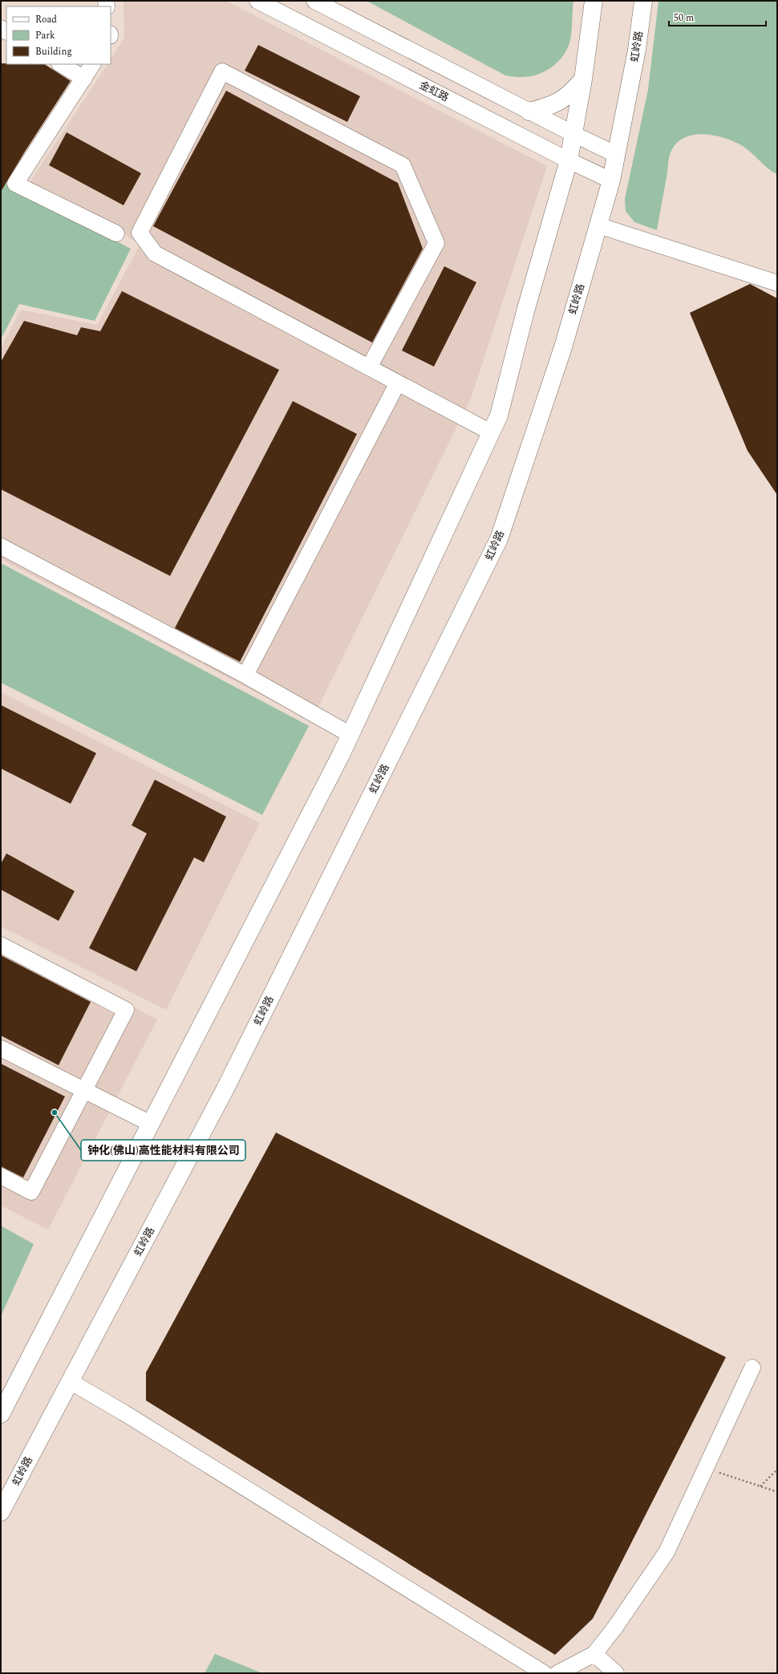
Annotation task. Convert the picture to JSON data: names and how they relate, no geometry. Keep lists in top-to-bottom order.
{
  "streets": {
    "main road": ["虹岭路"],
    "street": ["金虹路"]
  },
  "crossings": [
    ["虹岭路", "金虹路"]
  ],
  "places": ["钟化(佛山)高性能材料有限公司"],
  "legend": ["Road", "Park", "Building"],
  "scale_bar": "50 m"
}
